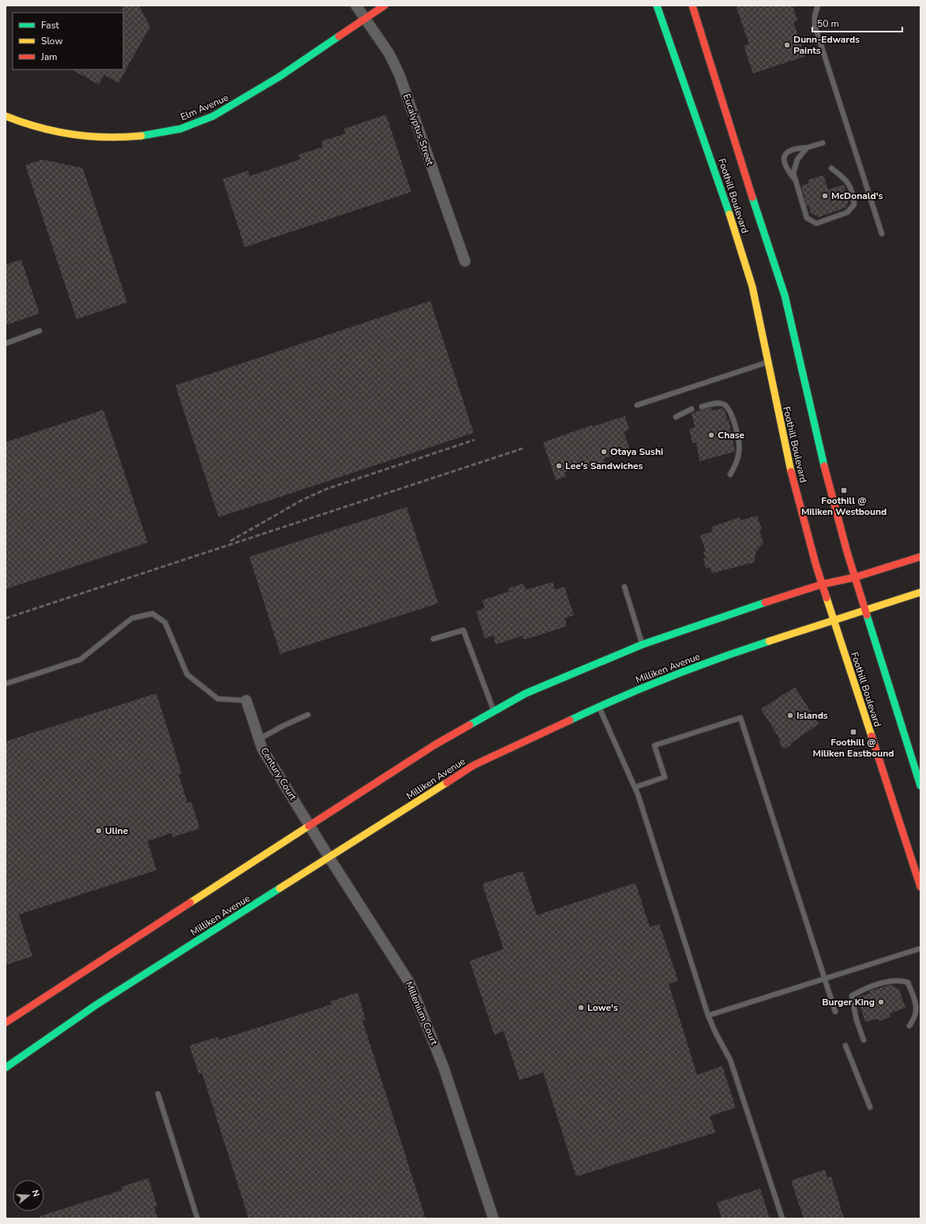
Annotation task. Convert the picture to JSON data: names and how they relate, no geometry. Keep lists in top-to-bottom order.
{
  "streets": {
    "main road": ["Elm Avenue", "Foothill Boulevard", "Milliken Avenue"],
    "street": ["Eucalyptus Street", "Century Court", "Millenium Court"]
  },
  "crossings": [
    ["Elm Avenue", "Eucalyptus Street"],
    ["Foothill Boulevard", "Milliken Avenue"],
    ["Milliken Avenue", "Millenium Court"],
    ["Century Court", "Millenium Court"]
  ],
  "places": {
    "other": [
      "Dunn-Edwards Paints",
      "McDonald's",
      "Chase",
      "Otaya Sushi",
      "Lee's Sandwiches",
      "Islands",
      "Uline",
      "Burger King",
      "Lowe's"
    ],
    "transit": ["Foothill @ Miliken Westbound", "Foothill @ Miliken Eastbound"]
  },
  "legend": ["Fast", "Slow", "Jam"],
  "scale_bar": "50 m",
  "north": "right"
}
